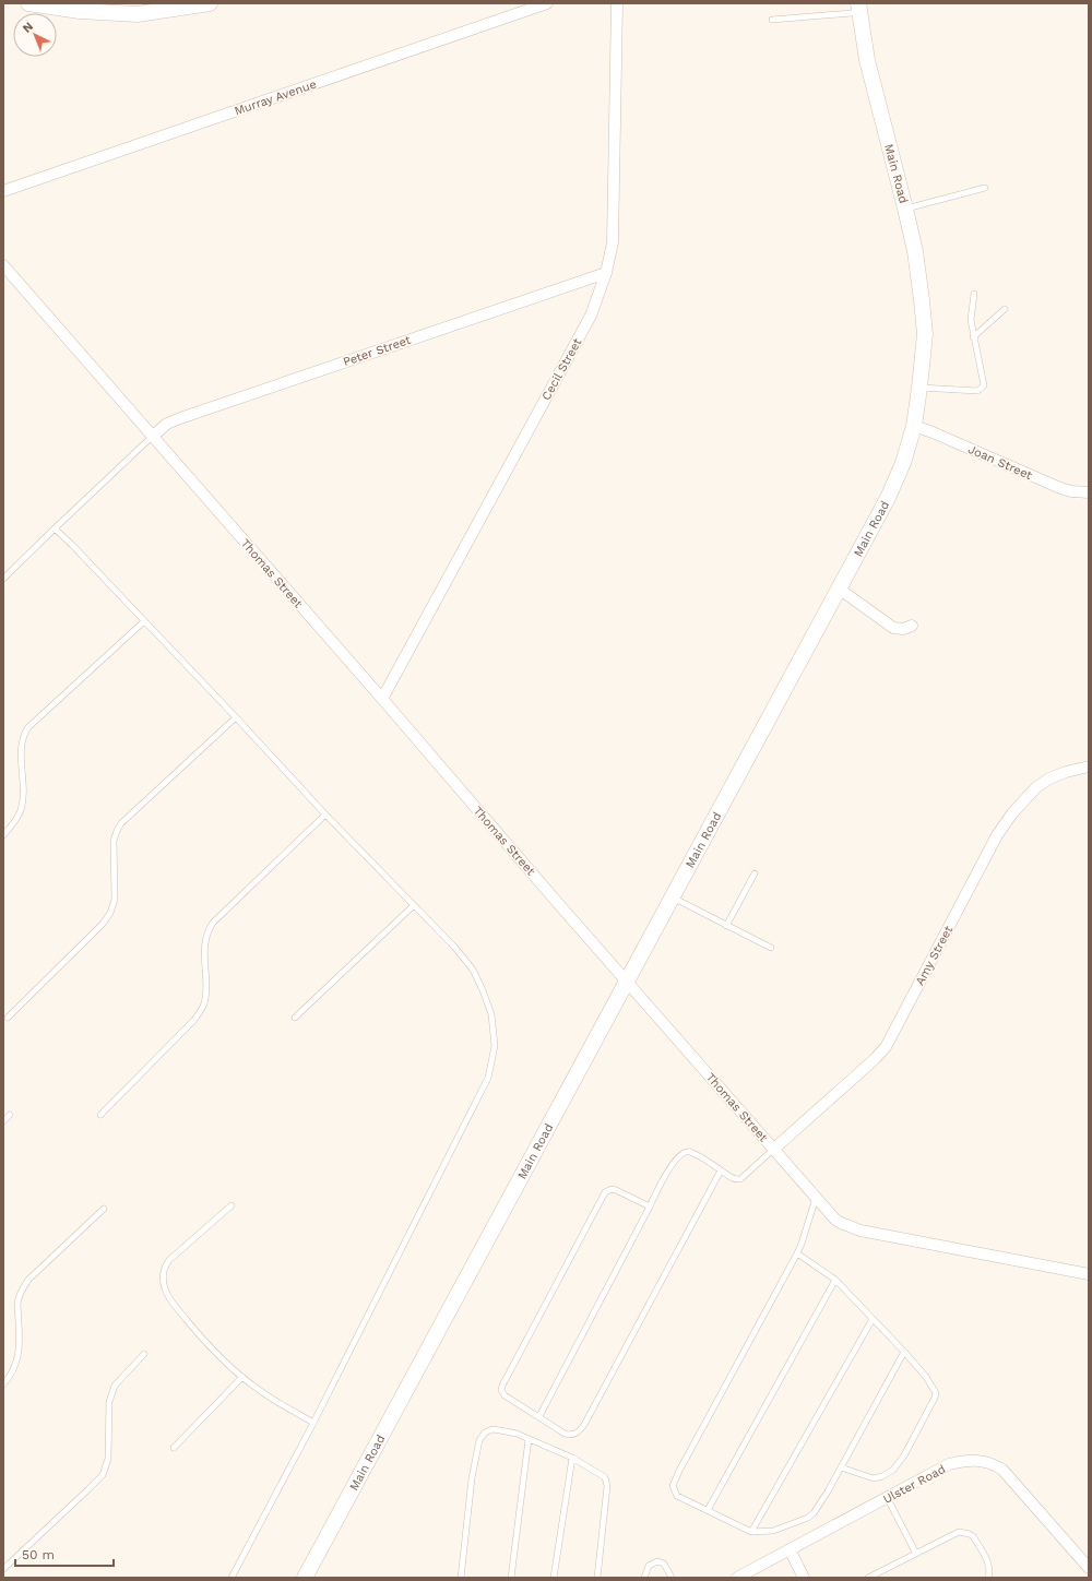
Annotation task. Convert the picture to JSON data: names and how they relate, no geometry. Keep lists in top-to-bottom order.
{
  "streets": {
    "main road": ["Main Road"],
    "street": [
      "Murray Avenue",
      "Peter Street",
      "Cecil Street",
      "Joan Street",
      "Thomas Street",
      "Amy Street",
      "Ulster Road"
    ]
  },
  "crossings": [
    ["Main Road", "Joan Street"],
    ["Main Road", "Thomas Street"],
    ["Peter Street", "Cecil Street"],
    ["Peter Street", "Thomas Street"],
    ["Cecil Street", "Thomas Street"],
    ["Thomas Street", "Amy Street"]
  ],
  "scale_bar": "50 m",
  "north": "top left"
}
